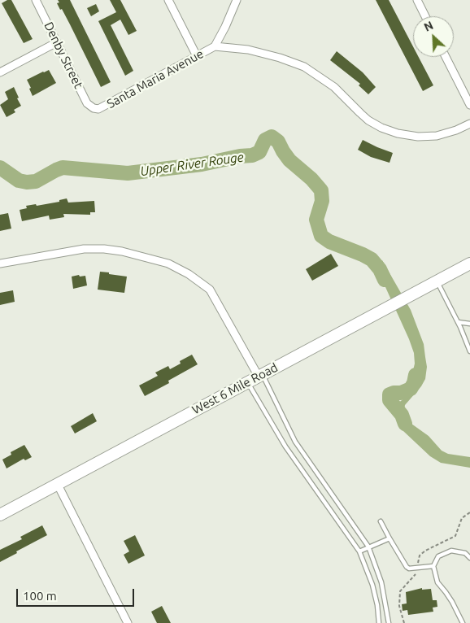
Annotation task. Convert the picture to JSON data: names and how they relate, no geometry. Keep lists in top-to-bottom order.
{
  "streets": {
    "main road": ["West 6 Mile Road"],
    "street": ["Denby Street", "Santa Maria Avenue"]
  },
  "crossings": [
    ["Denby Street", "Santa Maria Avenue"]
  ],
  "water": ["Upper River Rouge"],
  "scale_bar": "100 m",
  "north": "top left"
}
